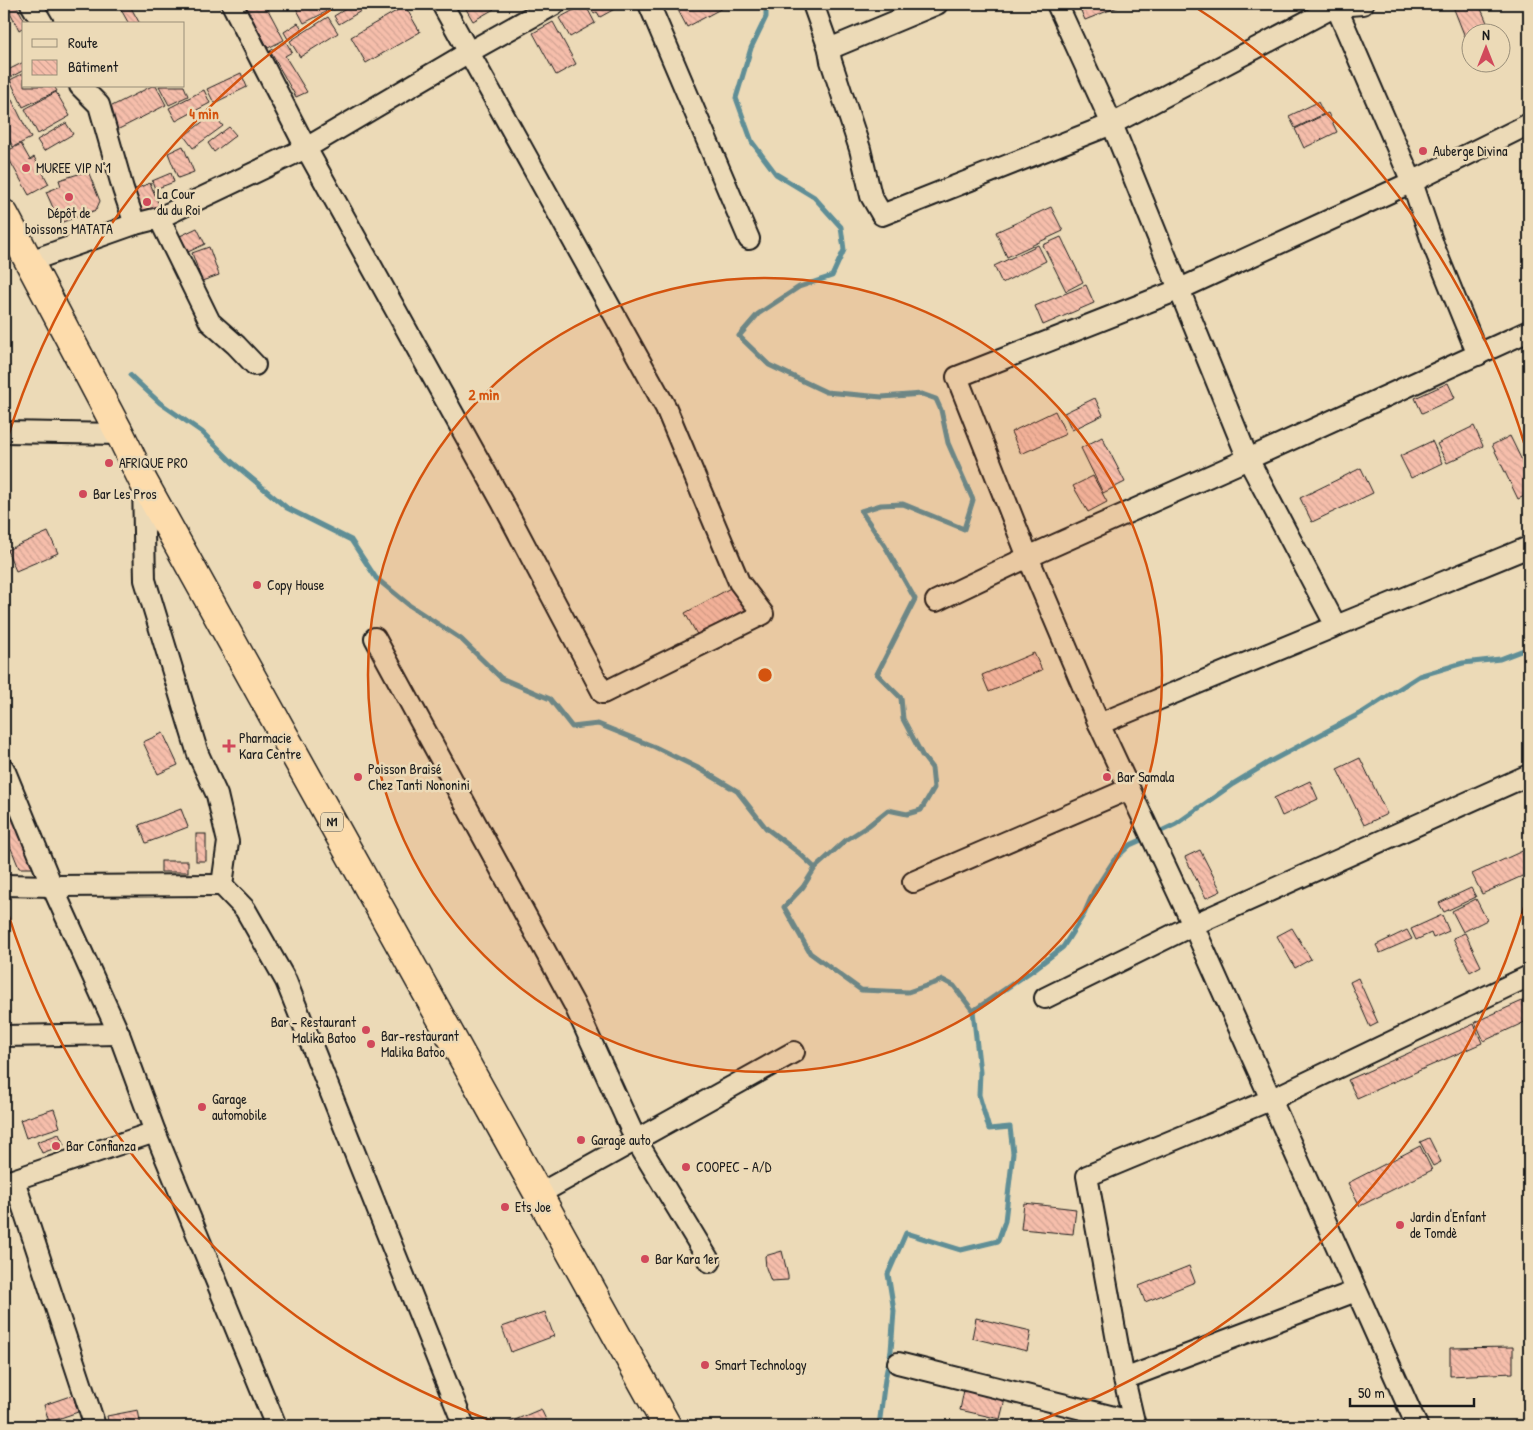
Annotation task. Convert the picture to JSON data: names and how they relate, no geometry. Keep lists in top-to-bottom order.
{
  "streets": {
    "highway": ["N1"]
  },
  "places": {
    "other": [
      "Auberge Divina",
      "MUREE VIP N°1",
      "Dépôt de boissons MATATA",
      "La Cour du du Roi",
      "AFRIQUE PRO",
      "Bar Les Pros",
      "Copy House",
      "Poisson Braisé Chez Tanti Nononini",
      "Bar Samala",
      "Bar - Restaurant Malika Batoo",
      "Bar-restaurant Malika Batoo",
      "Garage automobile",
      "Garage auto",
      "Bar Confianza",
      "COOPEC - A/D",
      "Ets Joe",
      "Jardin d'Enfant de Tomdè",
      "Bar Kara 1er",
      "Smart Technology"
    ],
    "health": ["Pharmacie Kara Centre"]
  },
  "legend": ["Route", "Bâtiment"],
  "scale_bar": "50 m",
  "north": "top",
  "rings": ["4 min", "2 min"]
}
